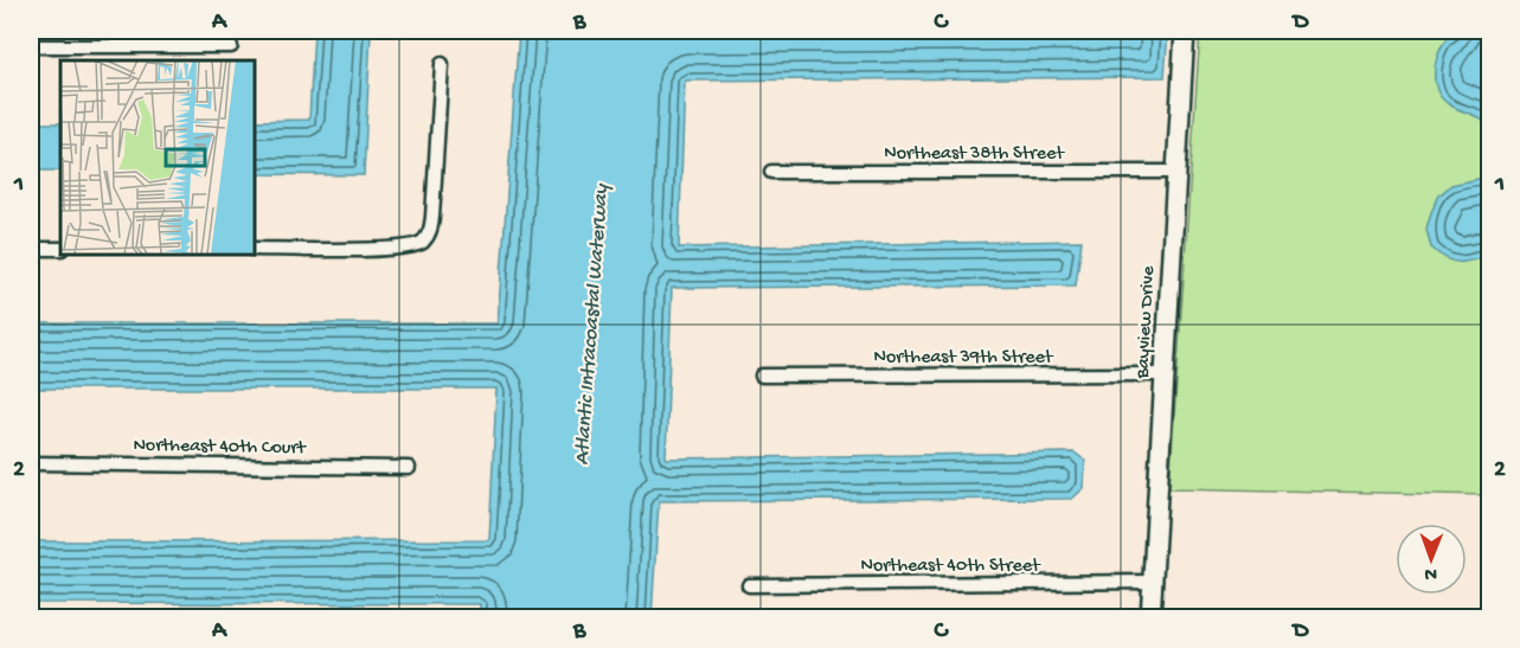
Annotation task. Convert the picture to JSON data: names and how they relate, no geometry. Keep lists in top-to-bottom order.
{
  "streets": {
    "street": [
      "Northeast 38th Street",
      "Bayview Drive",
      "Northeast 39th Street",
      "Northeast 40th Court",
      "Northeast 40th Street"
    ]
  },
  "crossings": [
    ["Northeast 38th Street", "Bayview Drive"],
    ["Bayview Drive", "Northeast 39th Street"],
    ["Bayview Drive", "Northeast 40th Street"]
  ],
  "water": ["Atlantic Intracoastal Waterway"],
  "north": "bottom",
  "grid": {
    "columns": [
      "A",
      "B",
      "C",
      "D"
    ],
    "rows": ["1", "2"]
  }
}
